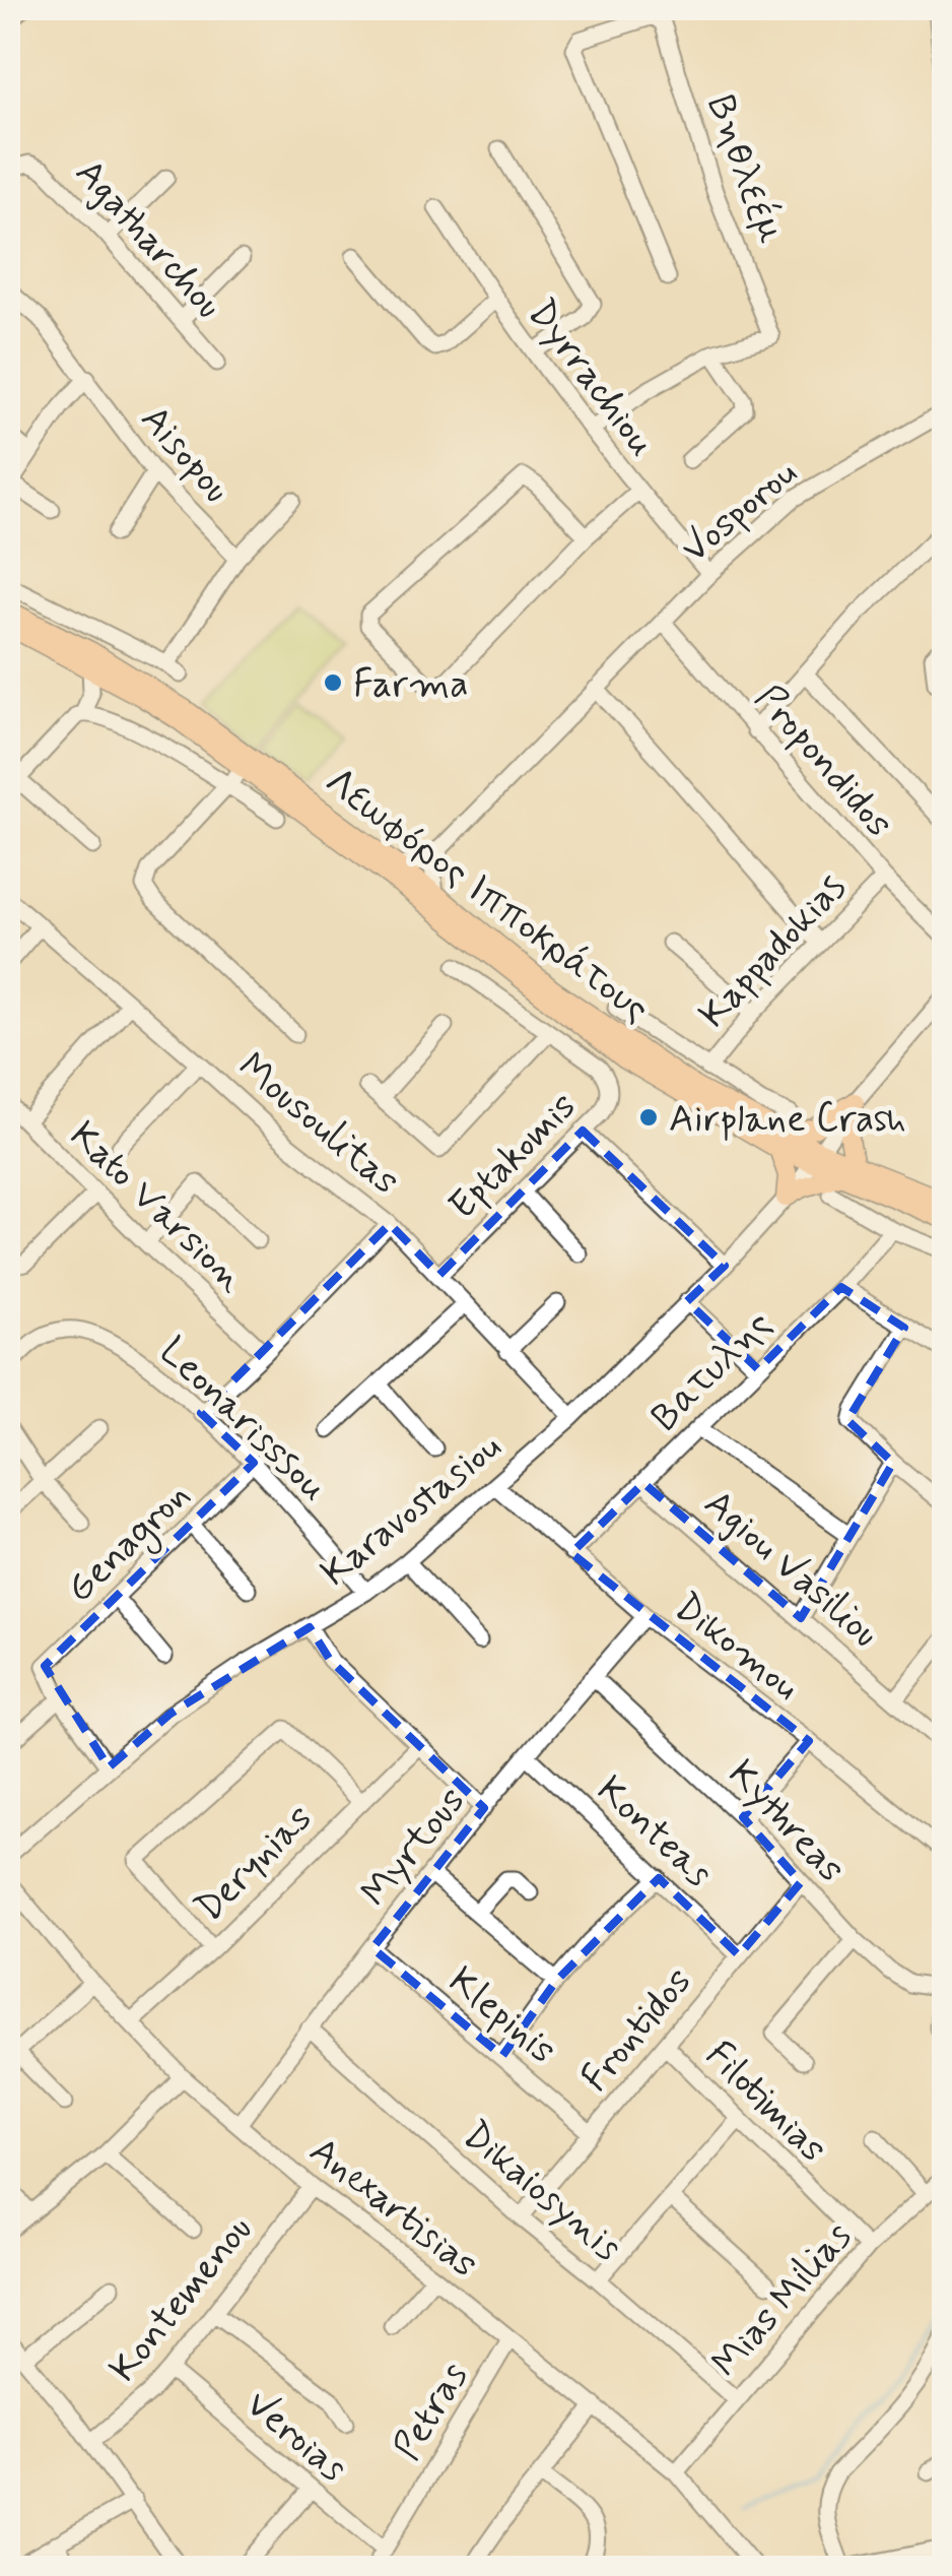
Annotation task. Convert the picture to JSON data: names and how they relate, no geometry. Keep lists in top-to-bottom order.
{
  "streets": {
    "main road": ["Λεωφόρος Ιπποκράτους"],
    "street": [
      "Βηθλεέμ",
      "Agatharchou",
      "Dyrrachiou",
      "Aisopou",
      "Vosporou",
      "Propondidos",
      "Kappadokias",
      "Mousoulitas",
      "Eptakomis",
      "Kato Varsion",
      "Βατυλης",
      "Leonarisssou",
      "Karavostasiou",
      "Genagron",
      "Agiou Vasiliou",
      "Dikomou",
      "Kythreas",
      "Konteas",
      "Myrtous",
      "Derynias",
      "Klepinis",
      "Frontidos",
      "Filotimias",
      "Dikaiosynis",
      "Anexartisias",
      "Kontemenou",
      "Mias Milias",
      "Petras",
      "Veroias"
    ]
  },
  "crossings": [
    ["Dyrrachiou", "Vosporou"],
    ["Vosporou", "Propondidos"],
    ["Propondidos", "Kappadokias"],
    ["Λεωφόρος Ιπποκράτους", "Karavostasiou"],
    ["Mousoulitas", "Eptakomis"],
    ["Mousoulitas", "Karavostasiou"],
    ["Βατυλης", "Agiou Vasiliou"],
    ["Βατυλης", "Dikomou"],
    ["Leonarisssou", "Karavostasiou"],
    ["Leonarisssou", "Genagron"],
    ["Karavostasiou", "Dikomou"],
    ["Dikomou", "Myrtous"],
    ["Kythreas", "Myrtous"],
    ["Kythreas", "Frontidos"],
    ["Konteas", "Myrtous"],
    ["Konteas", "Frontidos"],
    ["Myrtous", "Klepinis"],
    ["Myrtous", "Dikaiosynis"],
    ["Myrtous", "Anexartisias"],
    ["Derynias", "Anexartisias"],
    ["Klepinis", "Frontidos"],
    ["Frontidos", "Filotimias"],
    ["Frontidos", "Dikaiosynis"],
    ["Filotimias", "Mias Milias"],
    ["Dikaiosynis", "Mias Milias"],
    ["Anexartisias", "Kontemenou"],
    ["Anexartisias", "Mias Milias"],
    ["Anexartisias", "Petras"],
    ["Kontemenou", "Veroias"],
    ["Petras", "Veroias"]
  ],
  "places": ["Farma", "Airplane Crash"]
}
